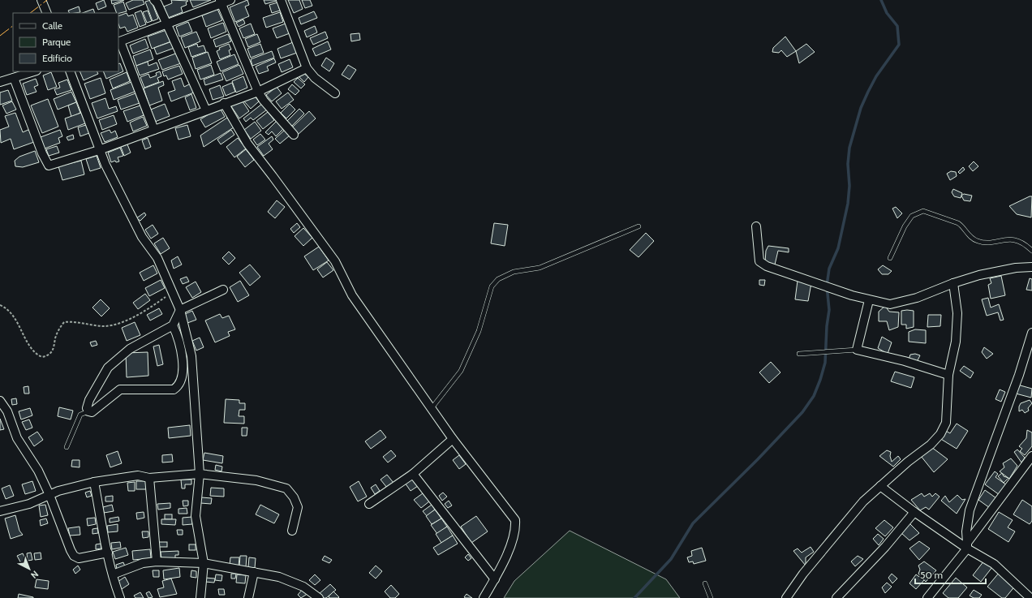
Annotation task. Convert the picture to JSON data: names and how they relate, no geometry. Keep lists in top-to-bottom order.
{
  "legend": ["Calle", "Parque", "Edificio"],
  "scale_bar": "50 m",
  "north": "bottom right"
}
